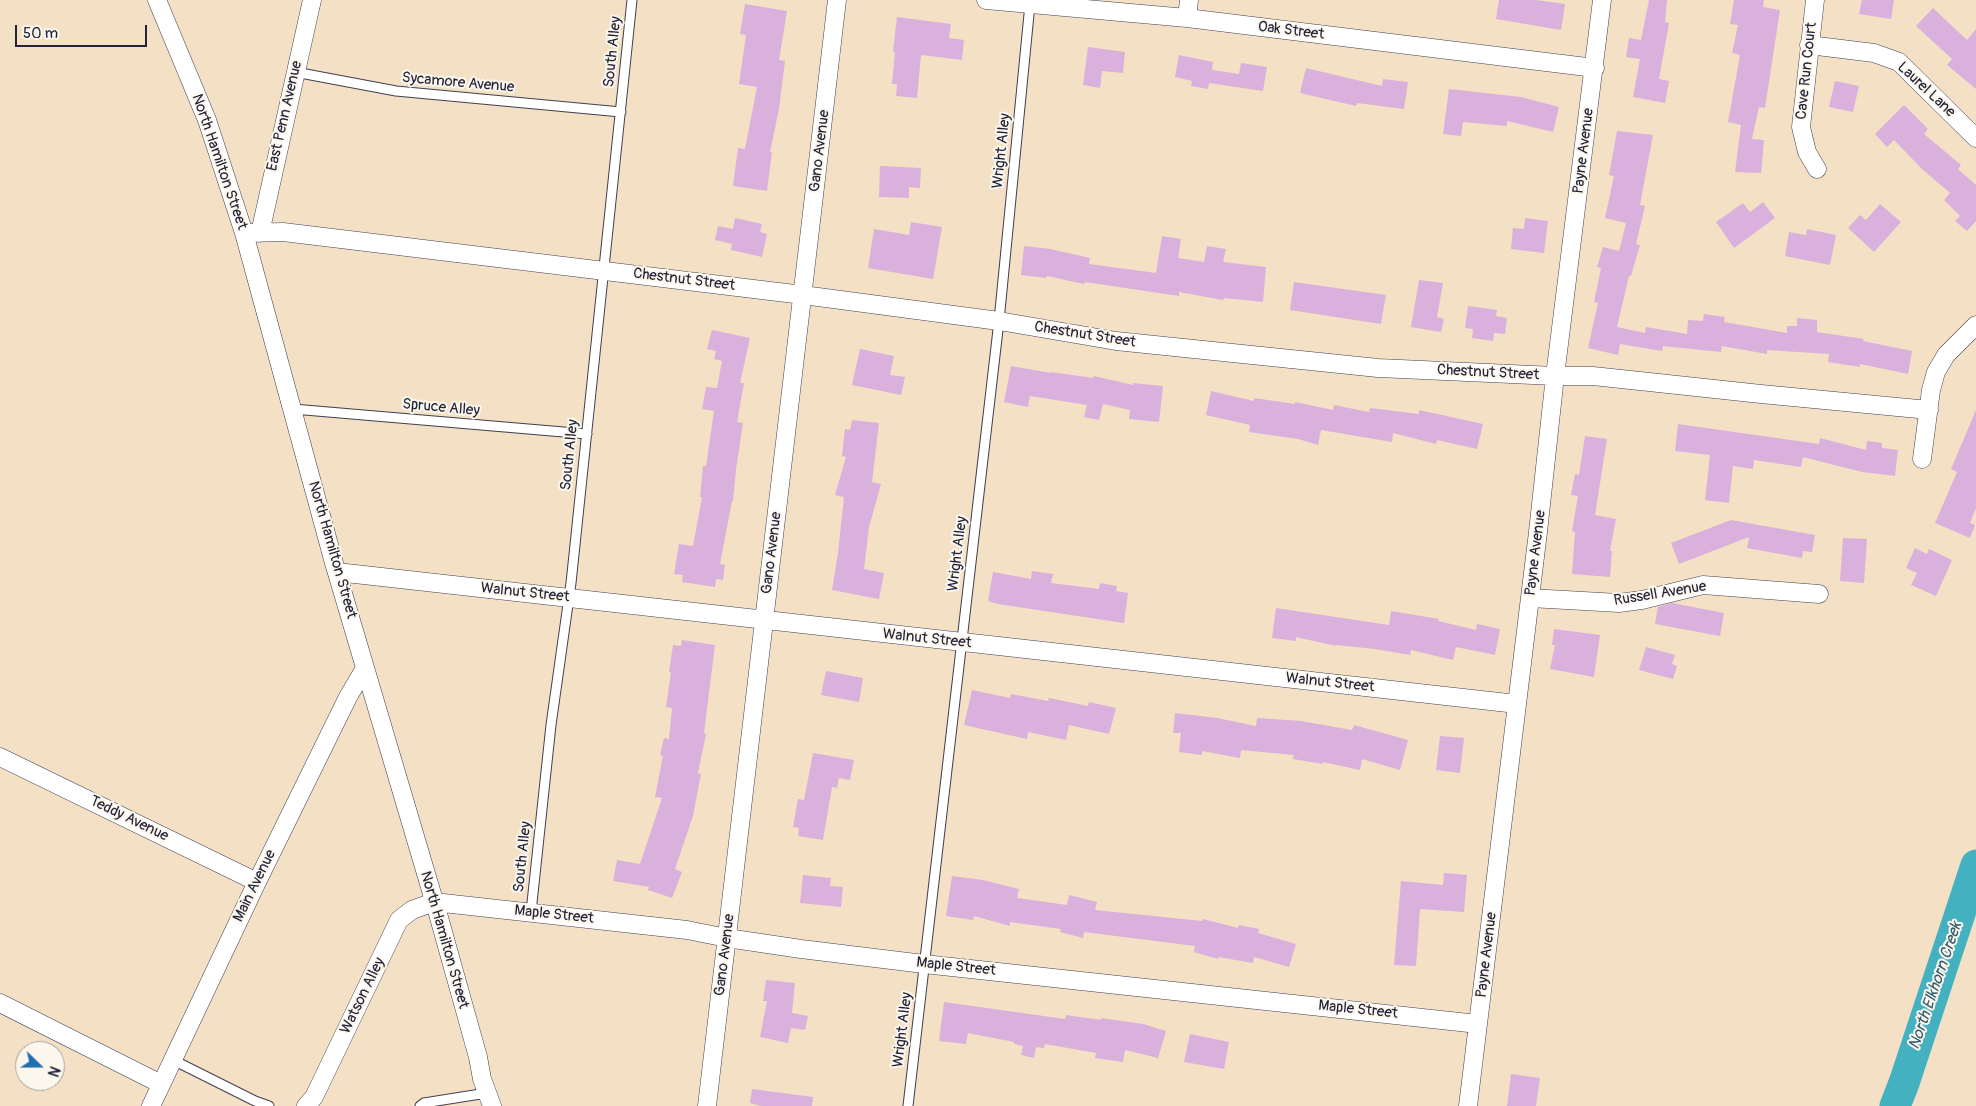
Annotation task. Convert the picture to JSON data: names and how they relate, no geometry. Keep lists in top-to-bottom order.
{
  "streets": {
    "street": [
      "Oak Street",
      "Cave Run Court",
      "Laurel Lane",
      "East Penn Avenue",
      "Gano Avenue",
      "Payne Avenue",
      "North Hamilton Street",
      "Chestnut Street",
      "Walnut Street",
      "Russell Avenue",
      "Teddy Avenue",
      "Main Avenue",
      "Maple Street",
      "Watson Alley"
    ],
    "lane": [
      "South Alley",
      "Sycamore Avenue",
      "Wright Alley",
      "Spruce Alley"
    ]
  },
  "crossings": [
    ["Oak Street", "Wright Alley"],
    ["Oak Street", "Payne Avenue"],
    ["South Alley", "Sycamore Avenue"],
    ["South Alley", "Chestnut Street"],
    ["South Alley", "Spruce Alley"],
    ["South Alley", "Walnut Street"],
    ["South Alley", "Maple Street"],
    ["Cave Run Court", "Laurel Lane"],
    ["Sycamore Avenue", "East Penn Avenue"],
    ["East Penn Avenue", "North Hamilton Street"],
    ["East Penn Avenue", "Chestnut Street"],
    ["Gano Avenue", "Chestnut Street"],
    ["Gano Avenue", "Walnut Street"],
    ["Gano Avenue", "Maple Street"],
    ["Wright Alley", "Chestnut Street"],
    ["Wright Alley", "Walnut Street"],
    ["Wright Alley", "Maple Street"],
    ["Payne Avenue", "Chestnut Street"],
    ["Payne Avenue", "Walnut Street"],
    ["Payne Avenue", "Russell Avenue"],
    ["Payne Avenue", "Maple Street"],
    ["North Hamilton Street", "Chestnut Street"],
    ["North Hamilton Street", "Spruce Alley"],
    ["North Hamilton Street", "Walnut Street"],
    ["North Hamilton Street", "Main Avenue"],
    ["North Hamilton Street", "Maple Street"],
    ["North Hamilton Street", "Watson Alley"],
    ["Teddy Avenue", "Main Avenue"],
    ["Maple Street", "Watson Alley"]
  ],
  "water": ["North Elkhorn Creek"],
  "scale_bar": "50 m",
  "north": "right"
}
